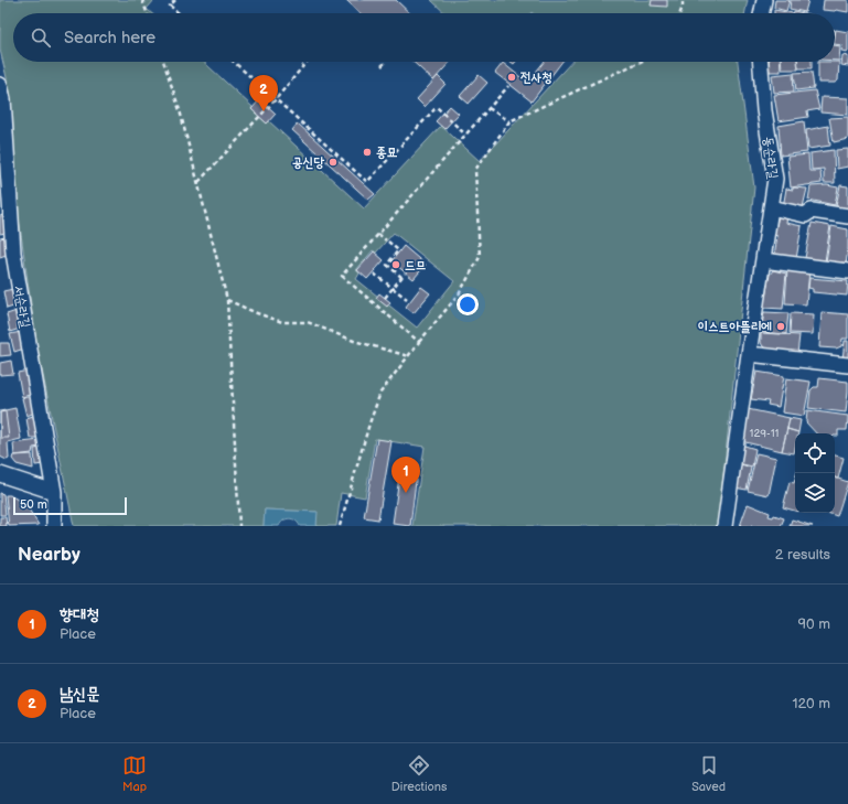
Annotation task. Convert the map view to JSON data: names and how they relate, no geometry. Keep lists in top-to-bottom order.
{
  "streets": {
    "street": ["동순라길", "서순라길"]
  },
  "places": [
    "전사청",
    "종묘",
    "공신당",
    "드므",
    "이스트아뜰리에"
  ],
  "house_numbers": ["129-11"],
  "scale_bar": "50 m",
  "page": {
    "search": "Search here",
    "pins": ["2", "1"],
    "scale": "50 m",
    "heading": ["Nearby", "2 results"],
    "list": [
      {
        "mark": "1",
        "name": "향대청",
        "note": "Place",
        "value": "90 m"
      },
      {
        "mark": "2",
        "name": "남신문",
        "note": "Place",
        "value": "120 m"
      }
    ],
    "nav": ["Map", "Directions", "Saved"]
  }
}
